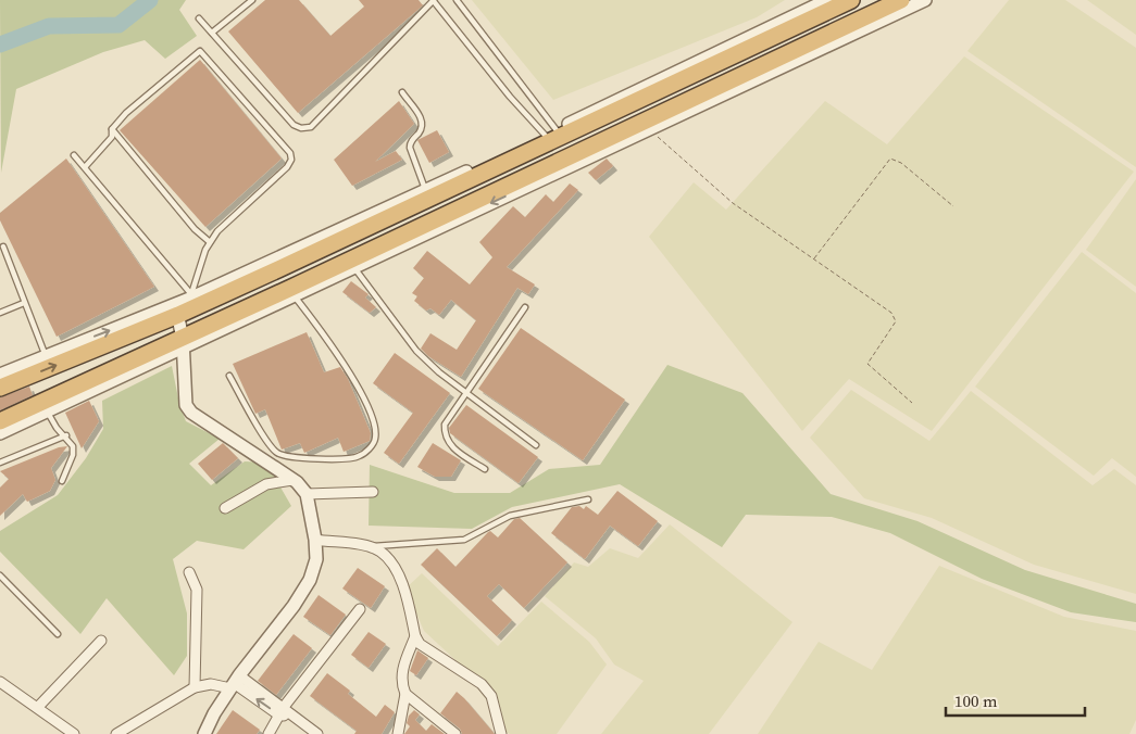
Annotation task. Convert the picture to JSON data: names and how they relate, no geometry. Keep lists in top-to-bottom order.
{
  "scale_bar": "100 m"
}
